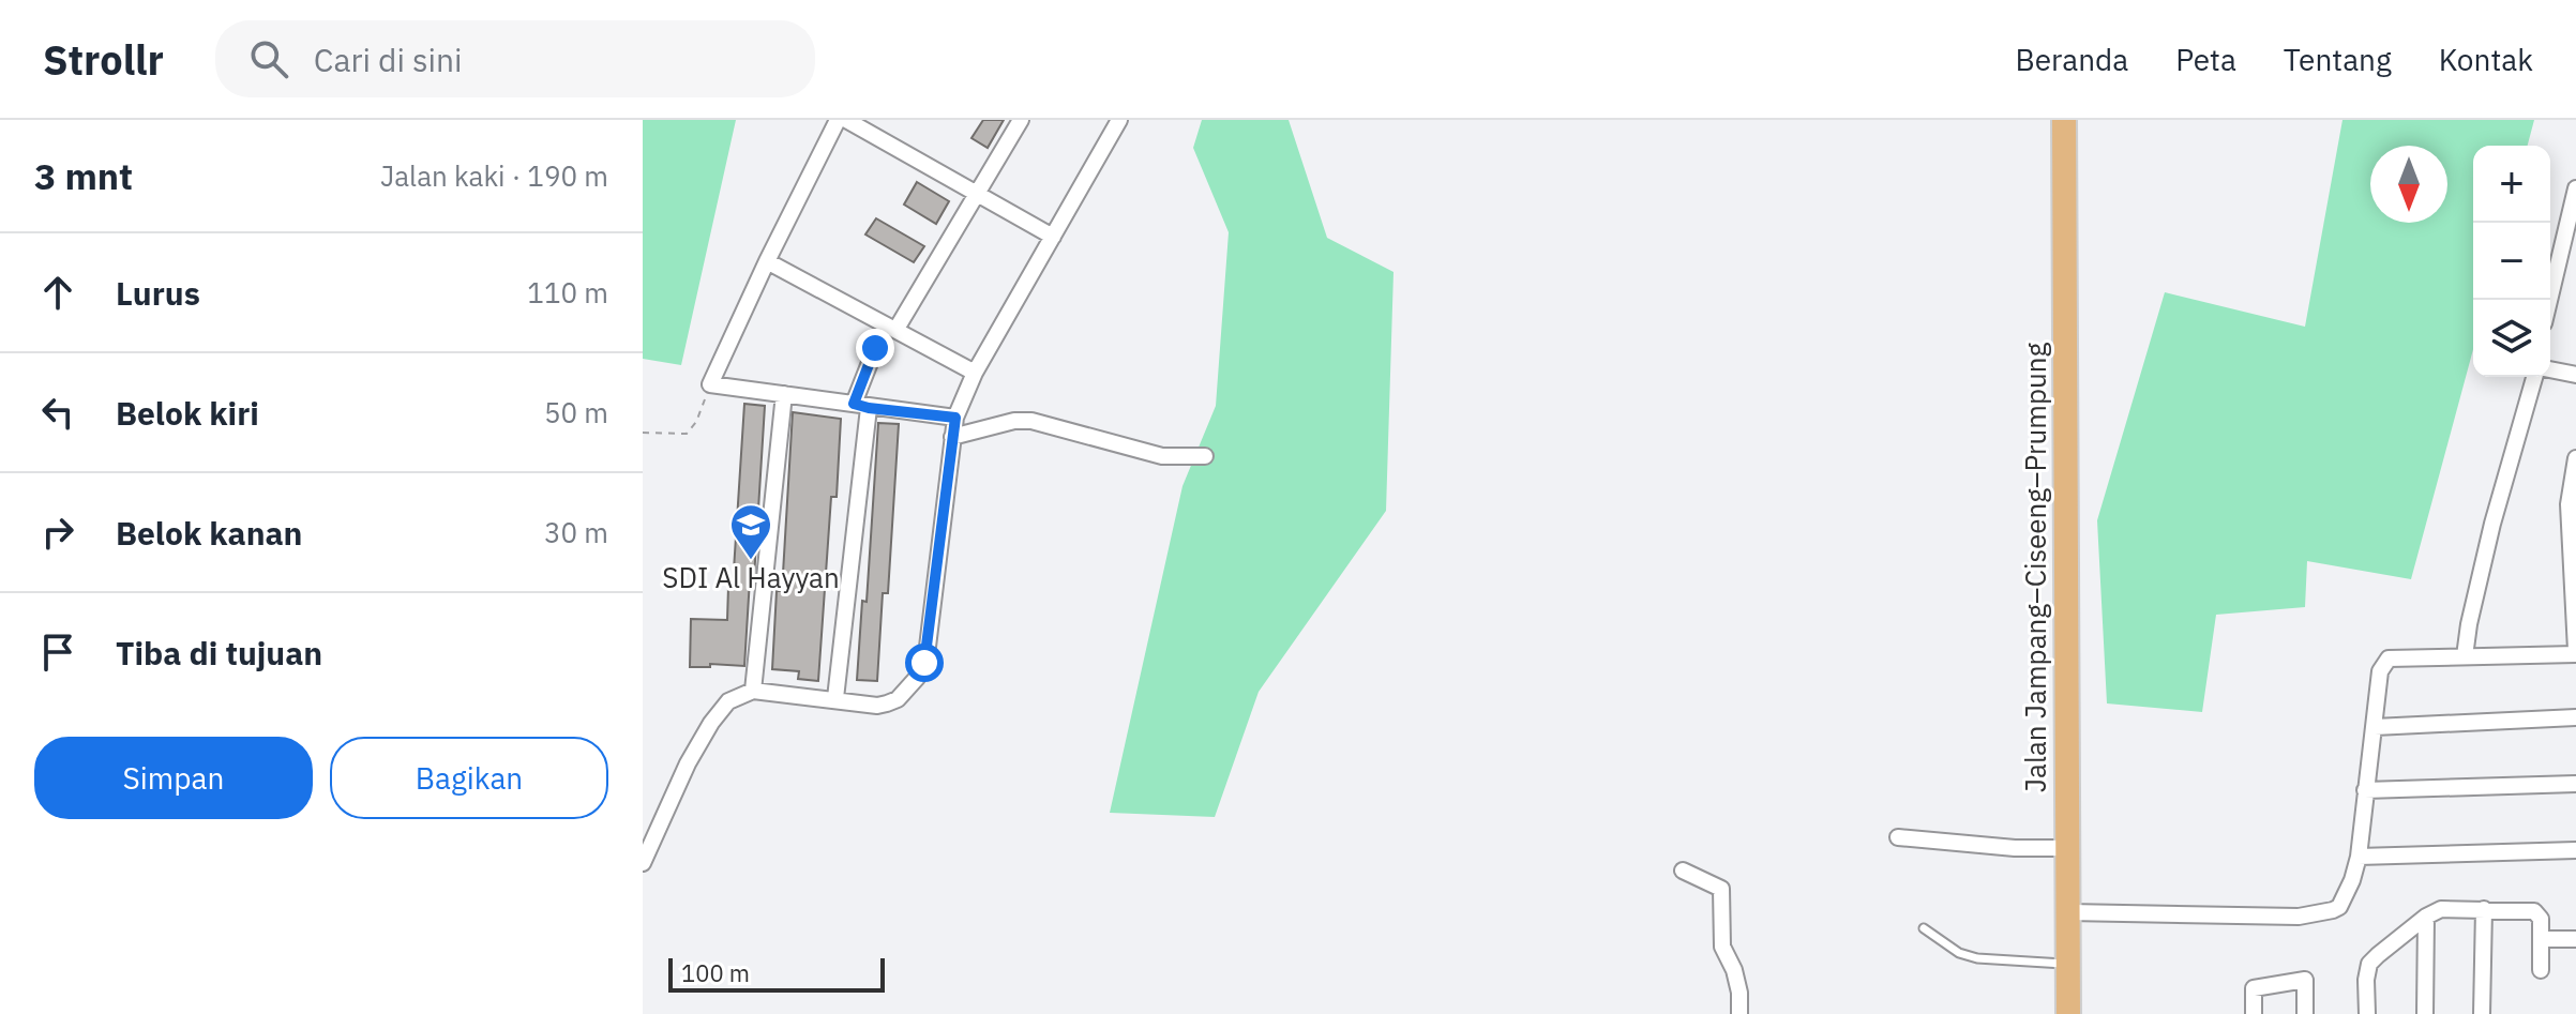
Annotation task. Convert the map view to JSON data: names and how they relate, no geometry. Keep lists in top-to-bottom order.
{
  "streets": {
    "main road": ["Jalan Jampang–Ciseeng–Prumpung"]
  },
  "places": {
    "school or university": ["SDI Al Hayyan"]
  },
  "scale_bar": "100 m",
  "north": "bottom",
  "page": {
    "header": "Strollr",
    "search": "Cari di sini",
    "nav": [
      "Beranda",
      "Peta",
      "Tentang",
      "Kontak"
    ],
    "heading": ["3 mnt", "Jalan kaki · 190 m"],
    "map_buttons": ["+", "−"],
    "list": [
      ["Lurus", "110 m"],
      ["Belok kiri", "50 m"],
      ["Belok kanan", "30 m"],
      "Tiba di tujuan"
    ],
    "buttons": ["Simpan", "Bagikan"],
    "scale": "100 m"
  }
}
